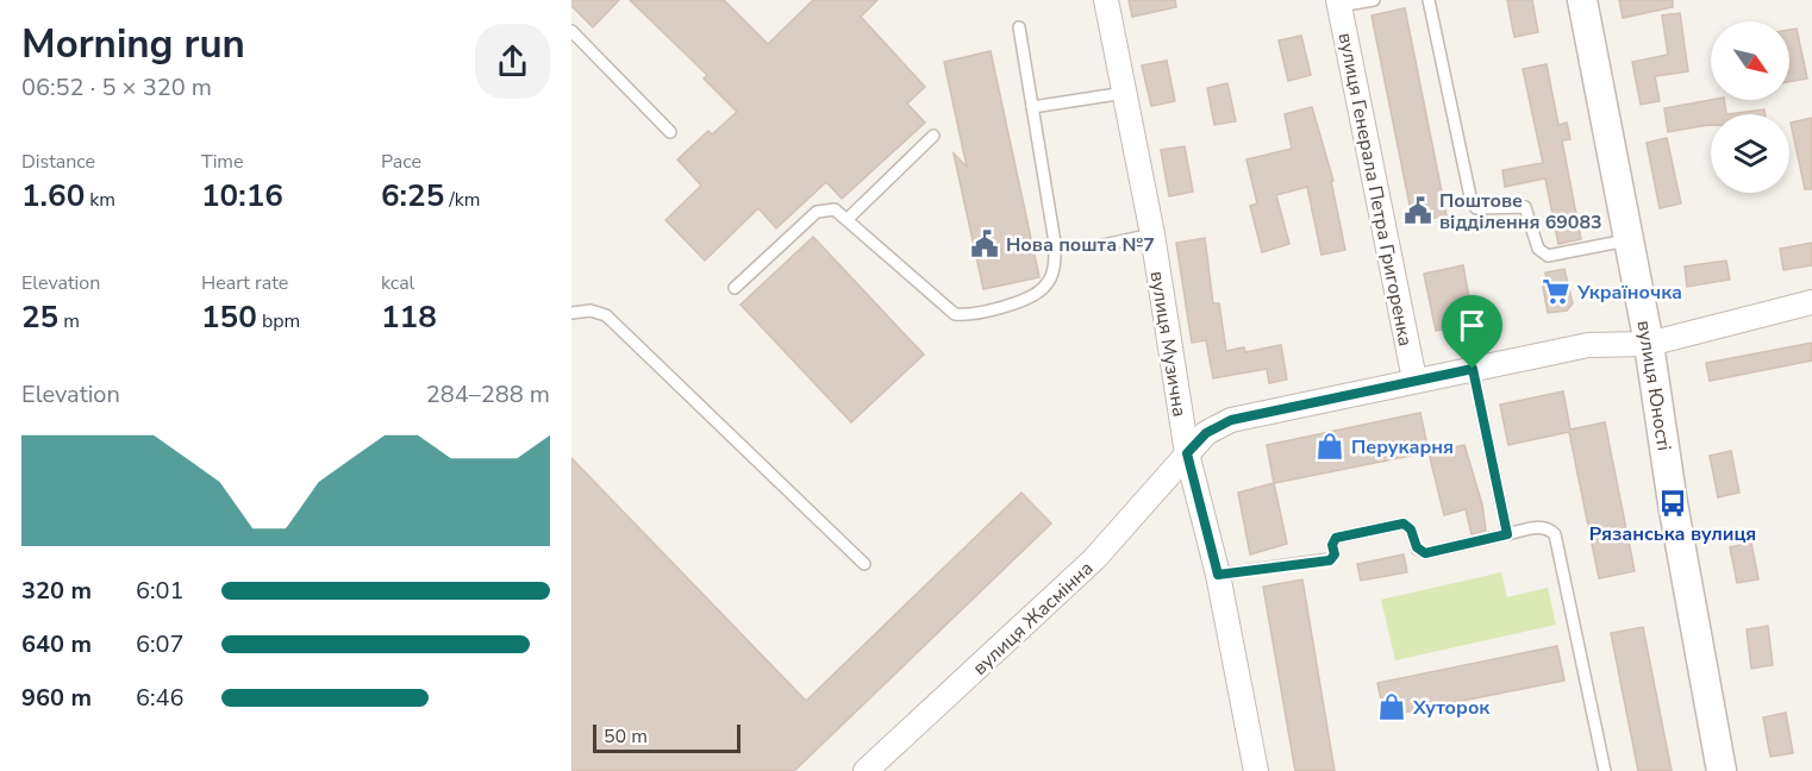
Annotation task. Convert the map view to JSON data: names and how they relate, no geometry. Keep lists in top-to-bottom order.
{
  "streets": {
    "street": [
      "вулиця Генерала Петра Григоренка",
      "вулиця Музична",
      "вулиця Юності",
      "вулиця Жасмінна"
    ]
  },
  "crossings": [
    ["вулиця Генерала Петра Григоренка", "вулиця Жасмінна"],
    ["вулиця Музична", "вулиця Жасмінна"],
    ["вулиця Юності", "вулиця Жасмінна"]
  ],
  "places": {
    "public building": ["Поштове відділення 69083", "Нова пошта №7"],
    "supermarket": ["Україночка"],
    "shop": ["Перукарня", "Хуторок"],
    "bus stop": ["Рязанська вулиця"]
  },
  "scale_bar": "50 m",
  "north": "bottom right",
  "page": {
    "heading": ["Morning run", "06:52 · 5 × 320 m"],
    "stats": [
      ["Distance", "1.60 km"],
      ["Time", "10:16"],
      ["Pace", "6:25 /km"],
      ["Elevation", "25 m"],
      ["Heart rate", "150 bpm"],
      ["kcal", "118"]
    ],
    "chart": ["Elevation", "284–288 m"],
    "list": [
      {
        "name": "320 m",
        "note": "6:01"
      },
      {
        "name": "640 m",
        "note": "6:07"
      },
      {
        "name": "960 m",
        "note": "6:46"
      }
    ],
    "scale": "50 m"
  }
}
